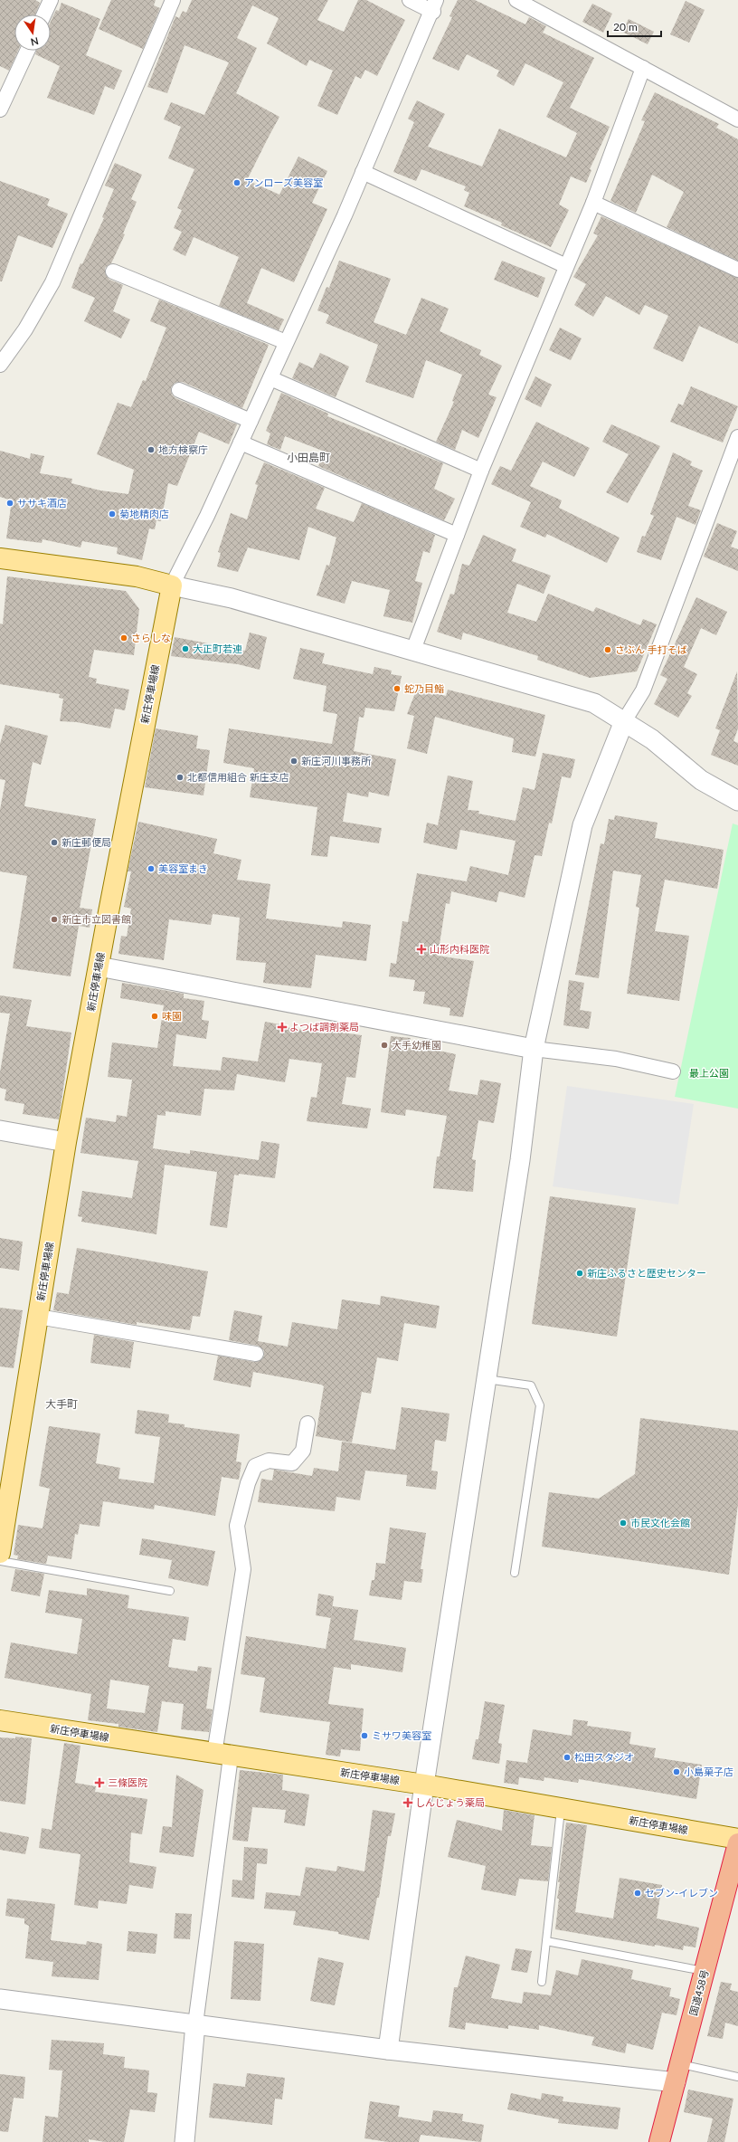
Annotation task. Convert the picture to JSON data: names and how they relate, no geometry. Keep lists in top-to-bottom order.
{
  "streets": {
    "highway": ["国道458号"],
    "main road": ["新庄停車場線"]
  },
  "districts": ["小田島町", "大手町"],
  "parks": ["最上公園"],
  "places": {
    "other": [
      "アンローズ美容室",
      "地方検察庁",
      "ササキ酒店",
      "菊地精肉店",
      "さらしな",
      "大正町若連",
      "さぶん 手打そば",
      "蛇乃目鮨",
      "新庄河川事務所",
      "北都信用組合 新庄支店",
      "新庄郵便局",
      "美容室まき",
      "新庄市立図書館",
      "味園",
      "大手幼稚園",
      "新庄ふるさと歴史センター",
      "市民文化会館",
      "ミサワ美容室",
      "松田スタジオ",
      "小島菓子店",
      "セブン-イレブン"
    ],
    "health": [
      "山形内科医院",
      "よつば調剤薬局",
      "三條医院",
      "しんじょう薬局"
    ]
  },
  "scale_bar": "20 m",
  "north": "bottom"
}
